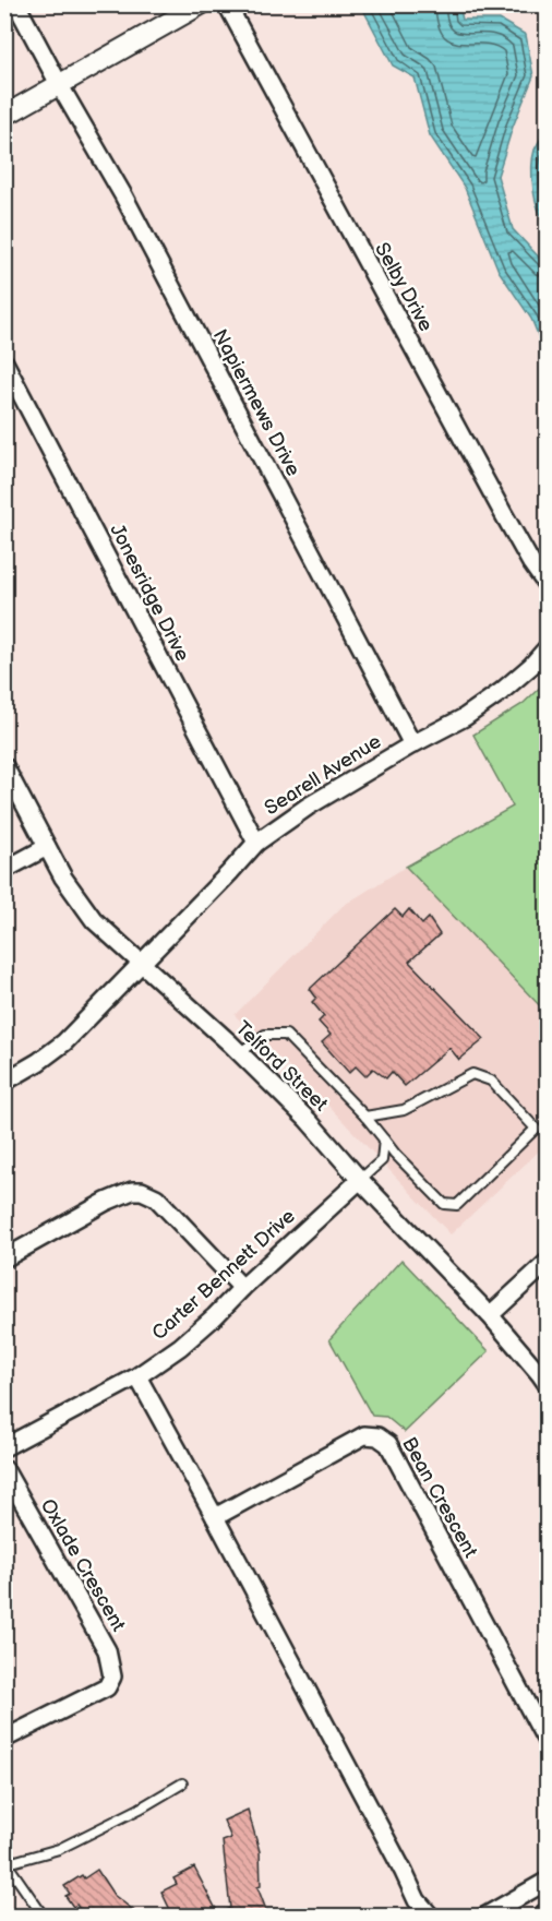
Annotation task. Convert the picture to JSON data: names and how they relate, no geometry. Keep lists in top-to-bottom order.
{
  "streets": {
    "street": [
      "Selby Drive",
      "Napiermews Drive",
      "Jonesridge Drive",
      "Searell Avenue",
      "Telford Street",
      "Carter Bennett Drive",
      "Bean Crescent",
      "Oxlade Crescent"
    ]
  },
  "crossings": [
    ["Napiermews Drive", "Searell Avenue"],
    ["Jonesridge Drive", "Searell Avenue"],
    ["Searell Avenue", "Telford Street"],
    ["Telford Street", "Carter Bennett Drive"]
  ]
}
